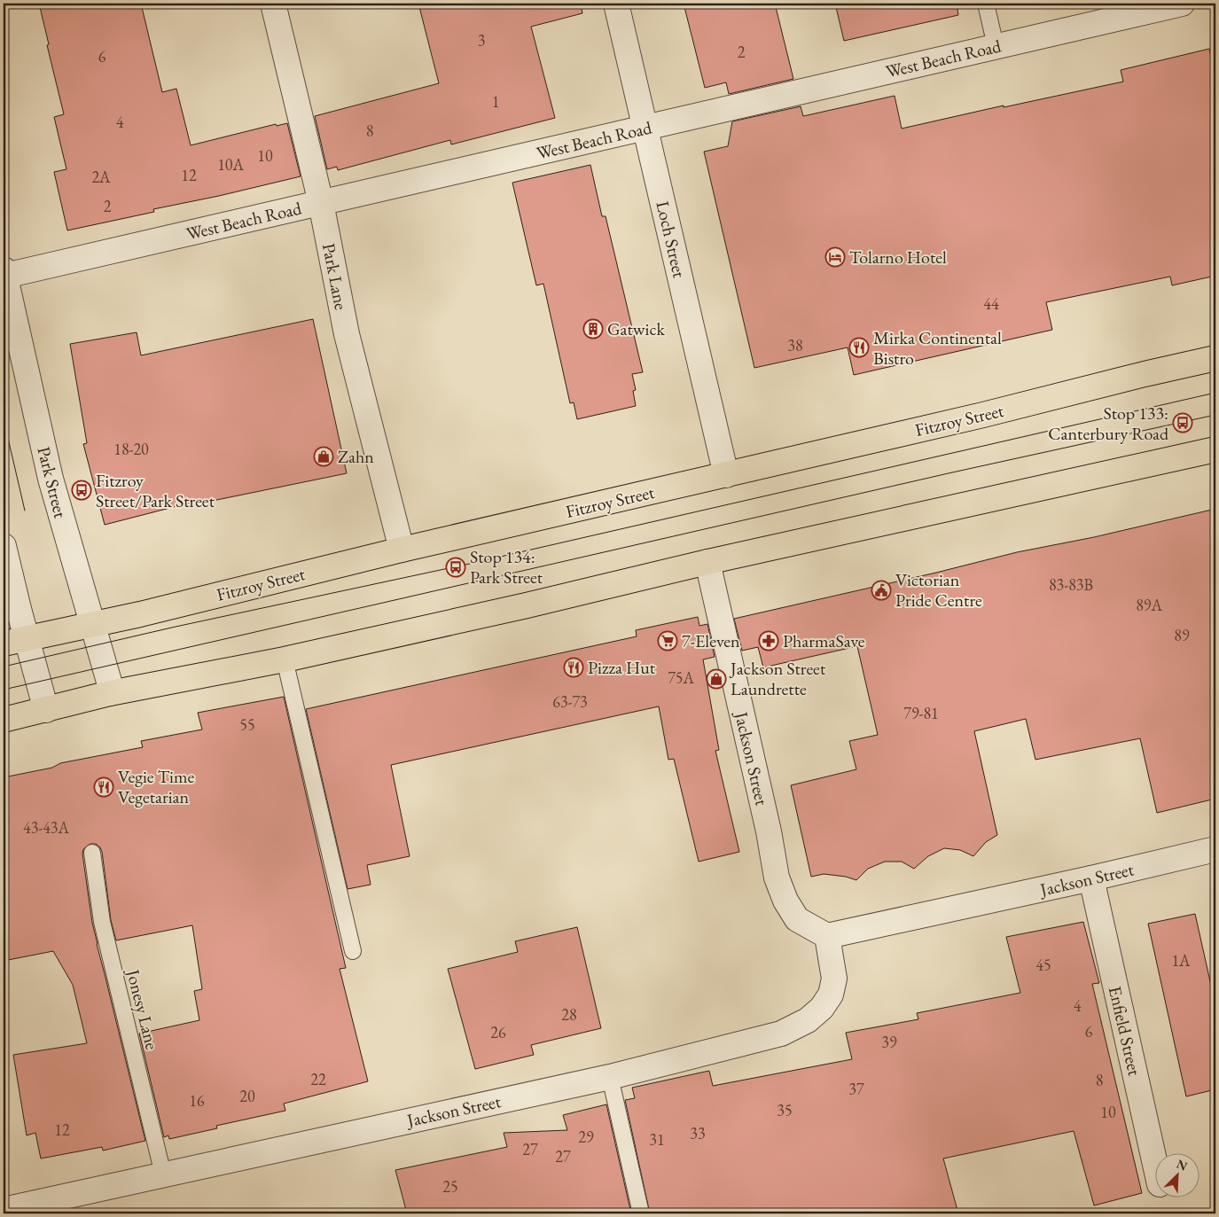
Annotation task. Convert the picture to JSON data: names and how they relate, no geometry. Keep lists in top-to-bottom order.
{
  "streets": {
    "main road": ["Fitzroy Street"],
    "street": [
      "West Beach Road",
      "Loch Street",
      "Park Lane",
      "Park Street",
      "Jackson Street",
      "Enfield Street"
    ],
    "lane": ["Jonesy Lane"]
  },
  "crossings": [
    ["West Beach Road", "Loch Street"],
    ["West Beach Road", "Park Lane"],
    ["West Beach Road", "Park Street"],
    ["Loch Street", "Fitzroy Street"],
    ["Park Lane", "Fitzroy Street"],
    ["Fitzroy Street", "Park Street"],
    ["Jackson Street", "Jonesy Lane"],
    ["Jackson Street", "Enfield Street"]
  ],
  "places": {
    "hotel": ["Tolarno Hotel"],
    "building": ["Gatwick"],
    "restaurant": ["Mirka Continental Bistro", "Pizza Hut", "Vegie Time Vegetarian"],
    "bus stop": ["Stop 133: Canterbury Road", "Fitzroy Street/Park Street", "Stop 134: Park Street"],
    "shop": ["Zahn", "Jackson Street Laundrette"],
    "public building": ["Victorian Pride Centre"],
    "supermarket": ["7-Eleven"],
    "pharmacy": ["PharmaSave"]
  },
  "house_numbers": [
    "3",
    "2",
    "6",
    "1",
    "4",
    "8",
    "10",
    "10A",
    "12",
    "2A",
    "2",
    "44",
    "38",
    "18-20",
    "83-83B",
    "89A",
    "89",
    "75A",
    "63-73",
    "79-81",
    "55",
    "43-43A",
    "1A",
    "45",
    "4",
    "28",
    "6",
    "26",
    "39",
    "22",
    "8",
    "37",
    "20",
    "16",
    "35",
    "10",
    "12",
    "33",
    "29",
    "31",
    "27",
    "27",
    "25"
  ],
  "north": "top right"
}
